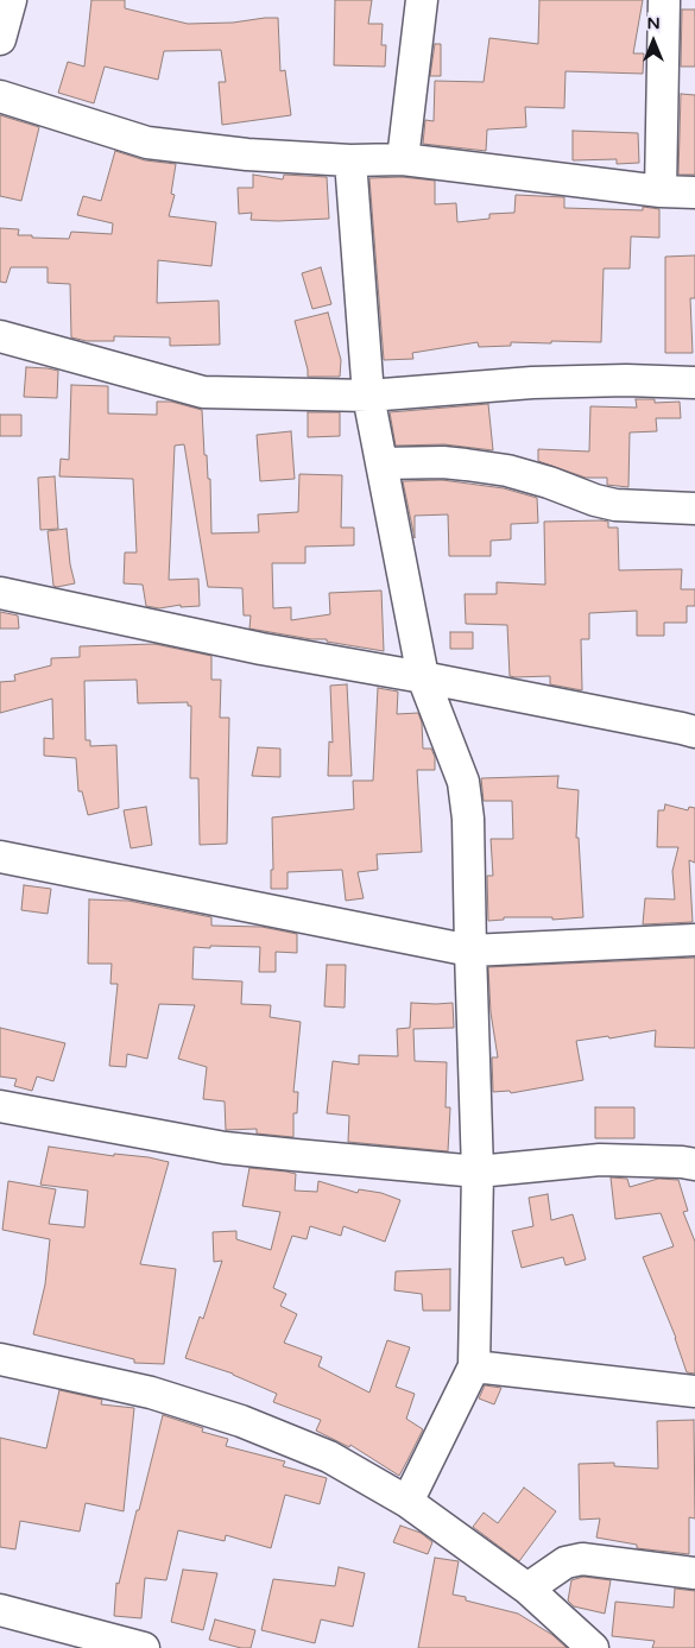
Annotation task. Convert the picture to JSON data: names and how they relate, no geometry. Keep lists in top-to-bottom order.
{
  "north": "top"
}
